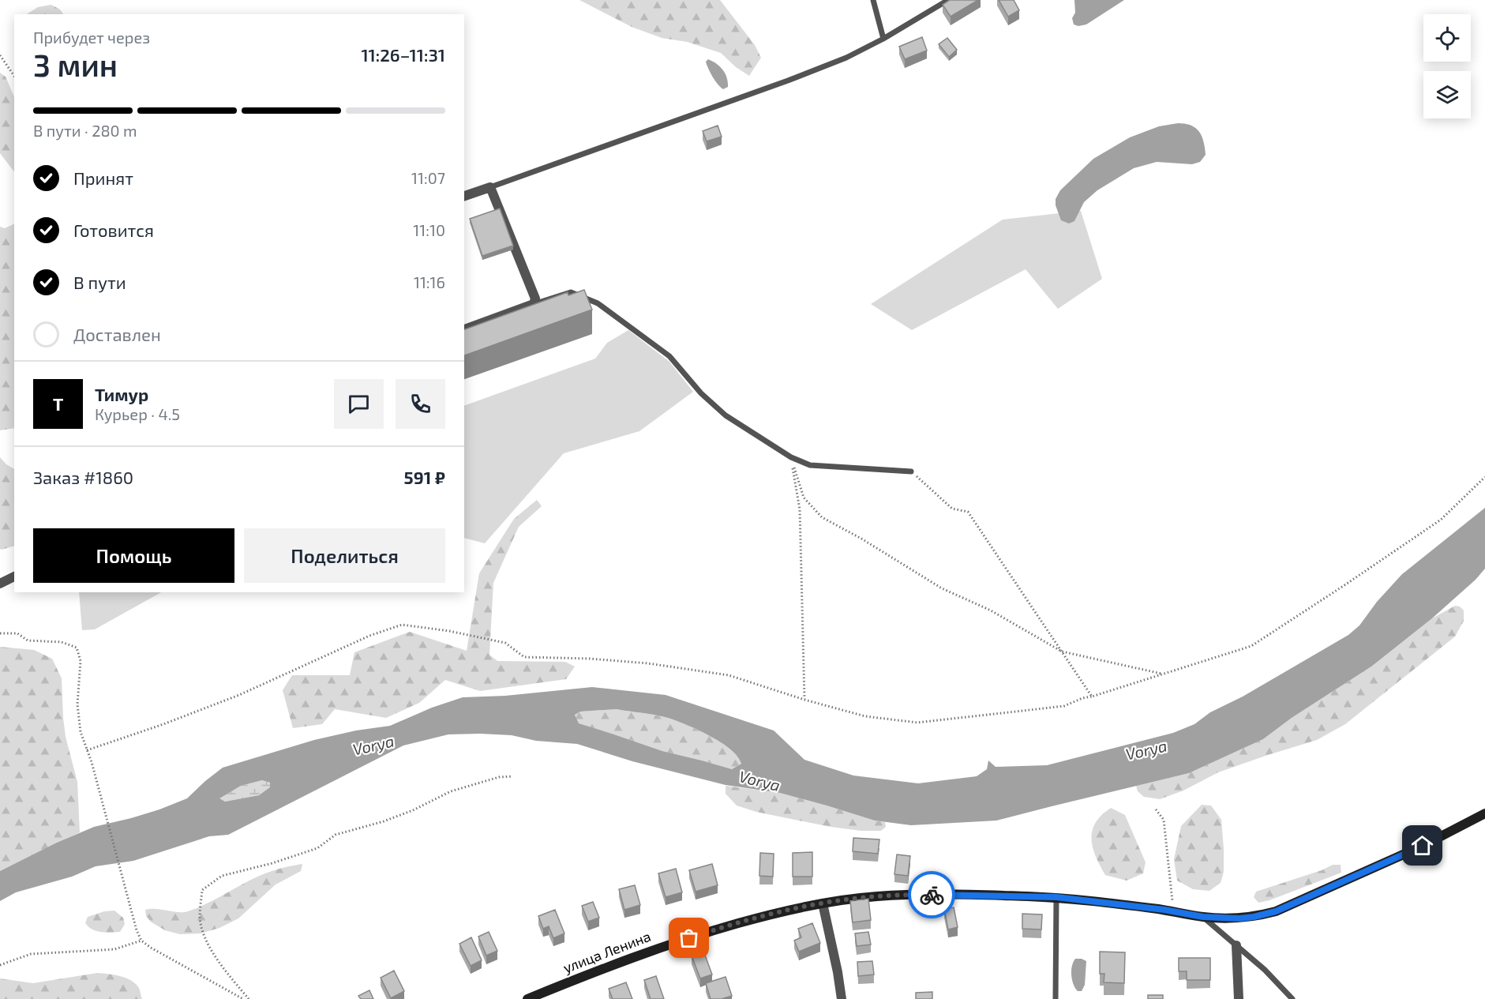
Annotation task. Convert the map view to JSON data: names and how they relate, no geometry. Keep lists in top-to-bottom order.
{
  "streets": {
    "street": ["улица Ленина"]
  },
  "water": ["Vorya"],
  "page": {
    "heading": ["3 мин", "Прибудет через", "11:26–11:31"],
    "panel": [
      "Тимур",
      "Курьер · 4.5",
      "Заказ #1860",
      "591 ₽"
    ],
    "bar": "В пути · 280 m",
    "list": [
      ["Принят", "11:07"],
      ["Готовится", "11:10"],
      ["В пути", "11:16"],
      "Доставлен"
    ],
    "round": "Т",
    "buttons": ["Помощь", "Поделиться"]
  }
}
